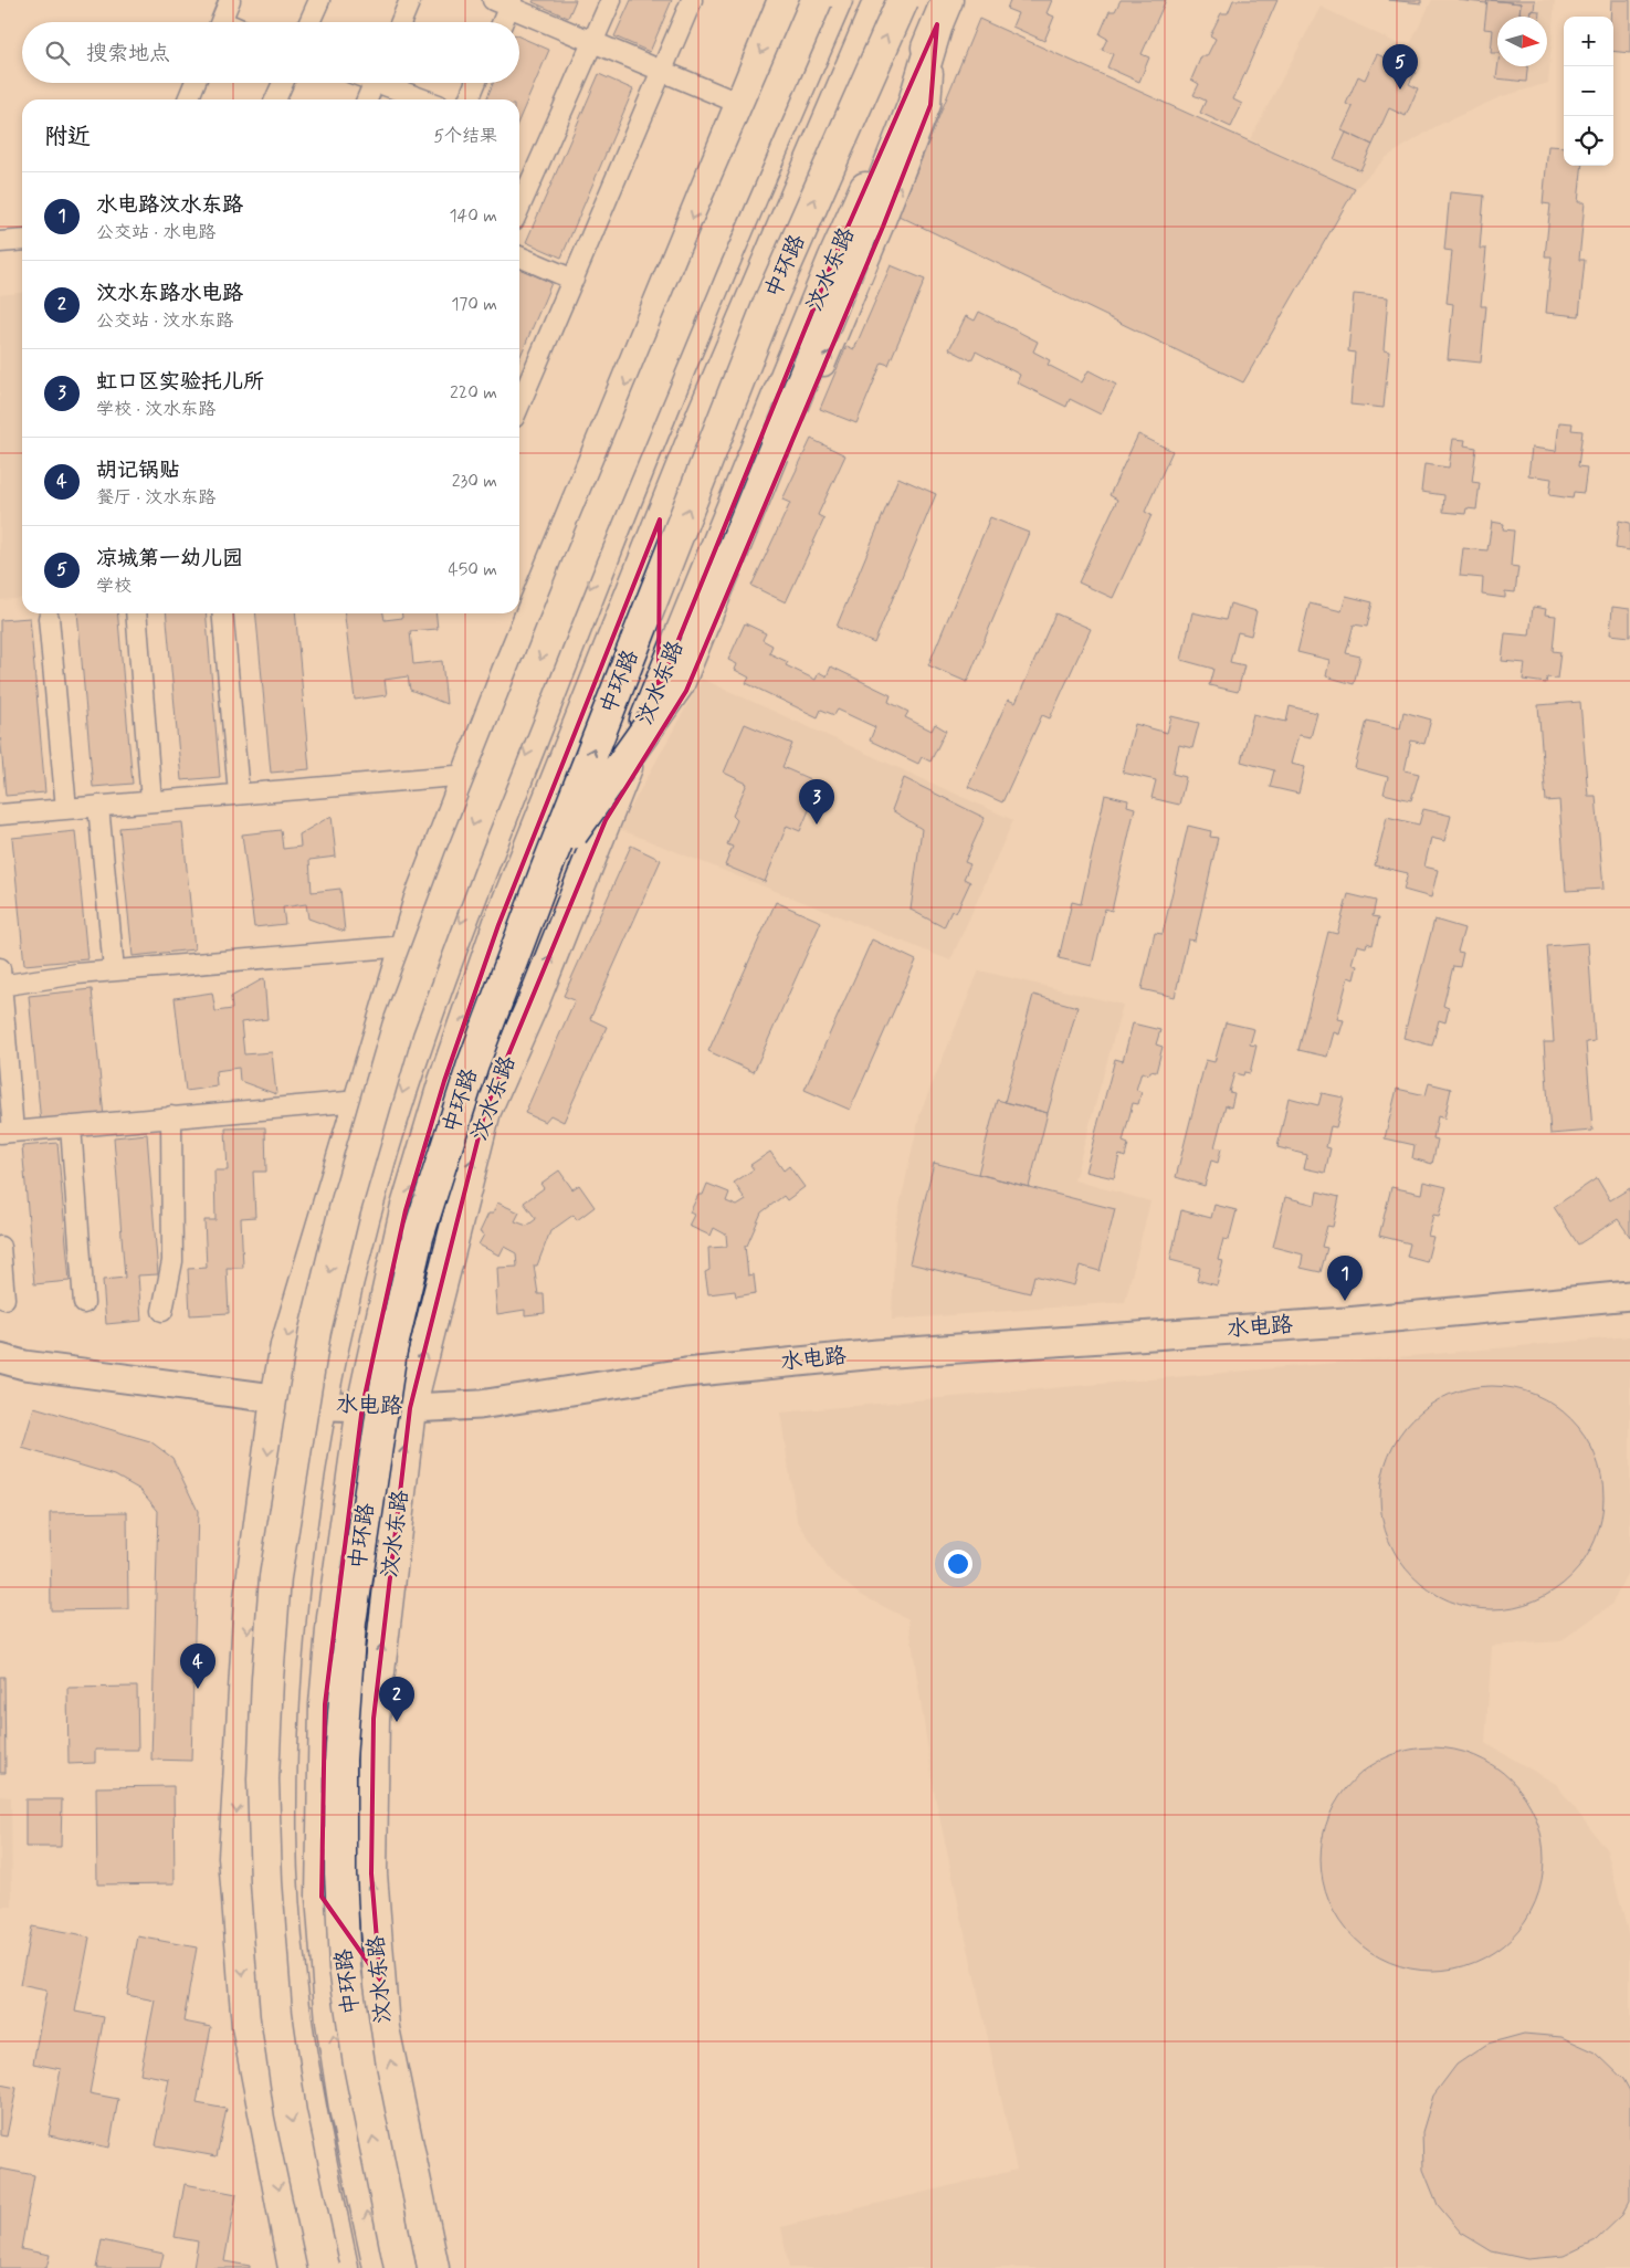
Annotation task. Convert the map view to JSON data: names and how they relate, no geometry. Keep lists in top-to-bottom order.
{
  "streets": {
    "main road": ["中环路", "汶水东路", "水电路"]
  },
  "crossings": [
    ["汶水东路", "水电路"]
  ],
  "north": "right",
  "page": {
    "map_buttons": ["+", "−"],
    "search": "搜索地点",
    "pins": [
      "5",
      "3",
      "1",
      "4",
      "2"
    ],
    "heading": ["附近", "5个结果"],
    "list": [
      {
        "mark": "1",
        "name": "水电路汶水东路",
        "note": "公交站 · 水电路",
        "value": "140 m"
      },
      {
        "mark": "2",
        "name": "汶水东路水电路",
        "note": "公交站 · 汶水东路",
        "value": "170 m"
      },
      {
        "mark": "3",
        "name": "虹口区实验托儿所",
        "note": "学校 · 汶水东路",
        "value": "220 m"
      },
      {
        "mark": "4",
        "name": "胡记锅贴",
        "note": "餐厅 · 汶水东路",
        "value": "230 m"
      },
      {
        "mark": "5",
        "name": "凉城第一幼儿园",
        "note": "学校",
        "value": "450 m"
      }
    ]
  }
}
